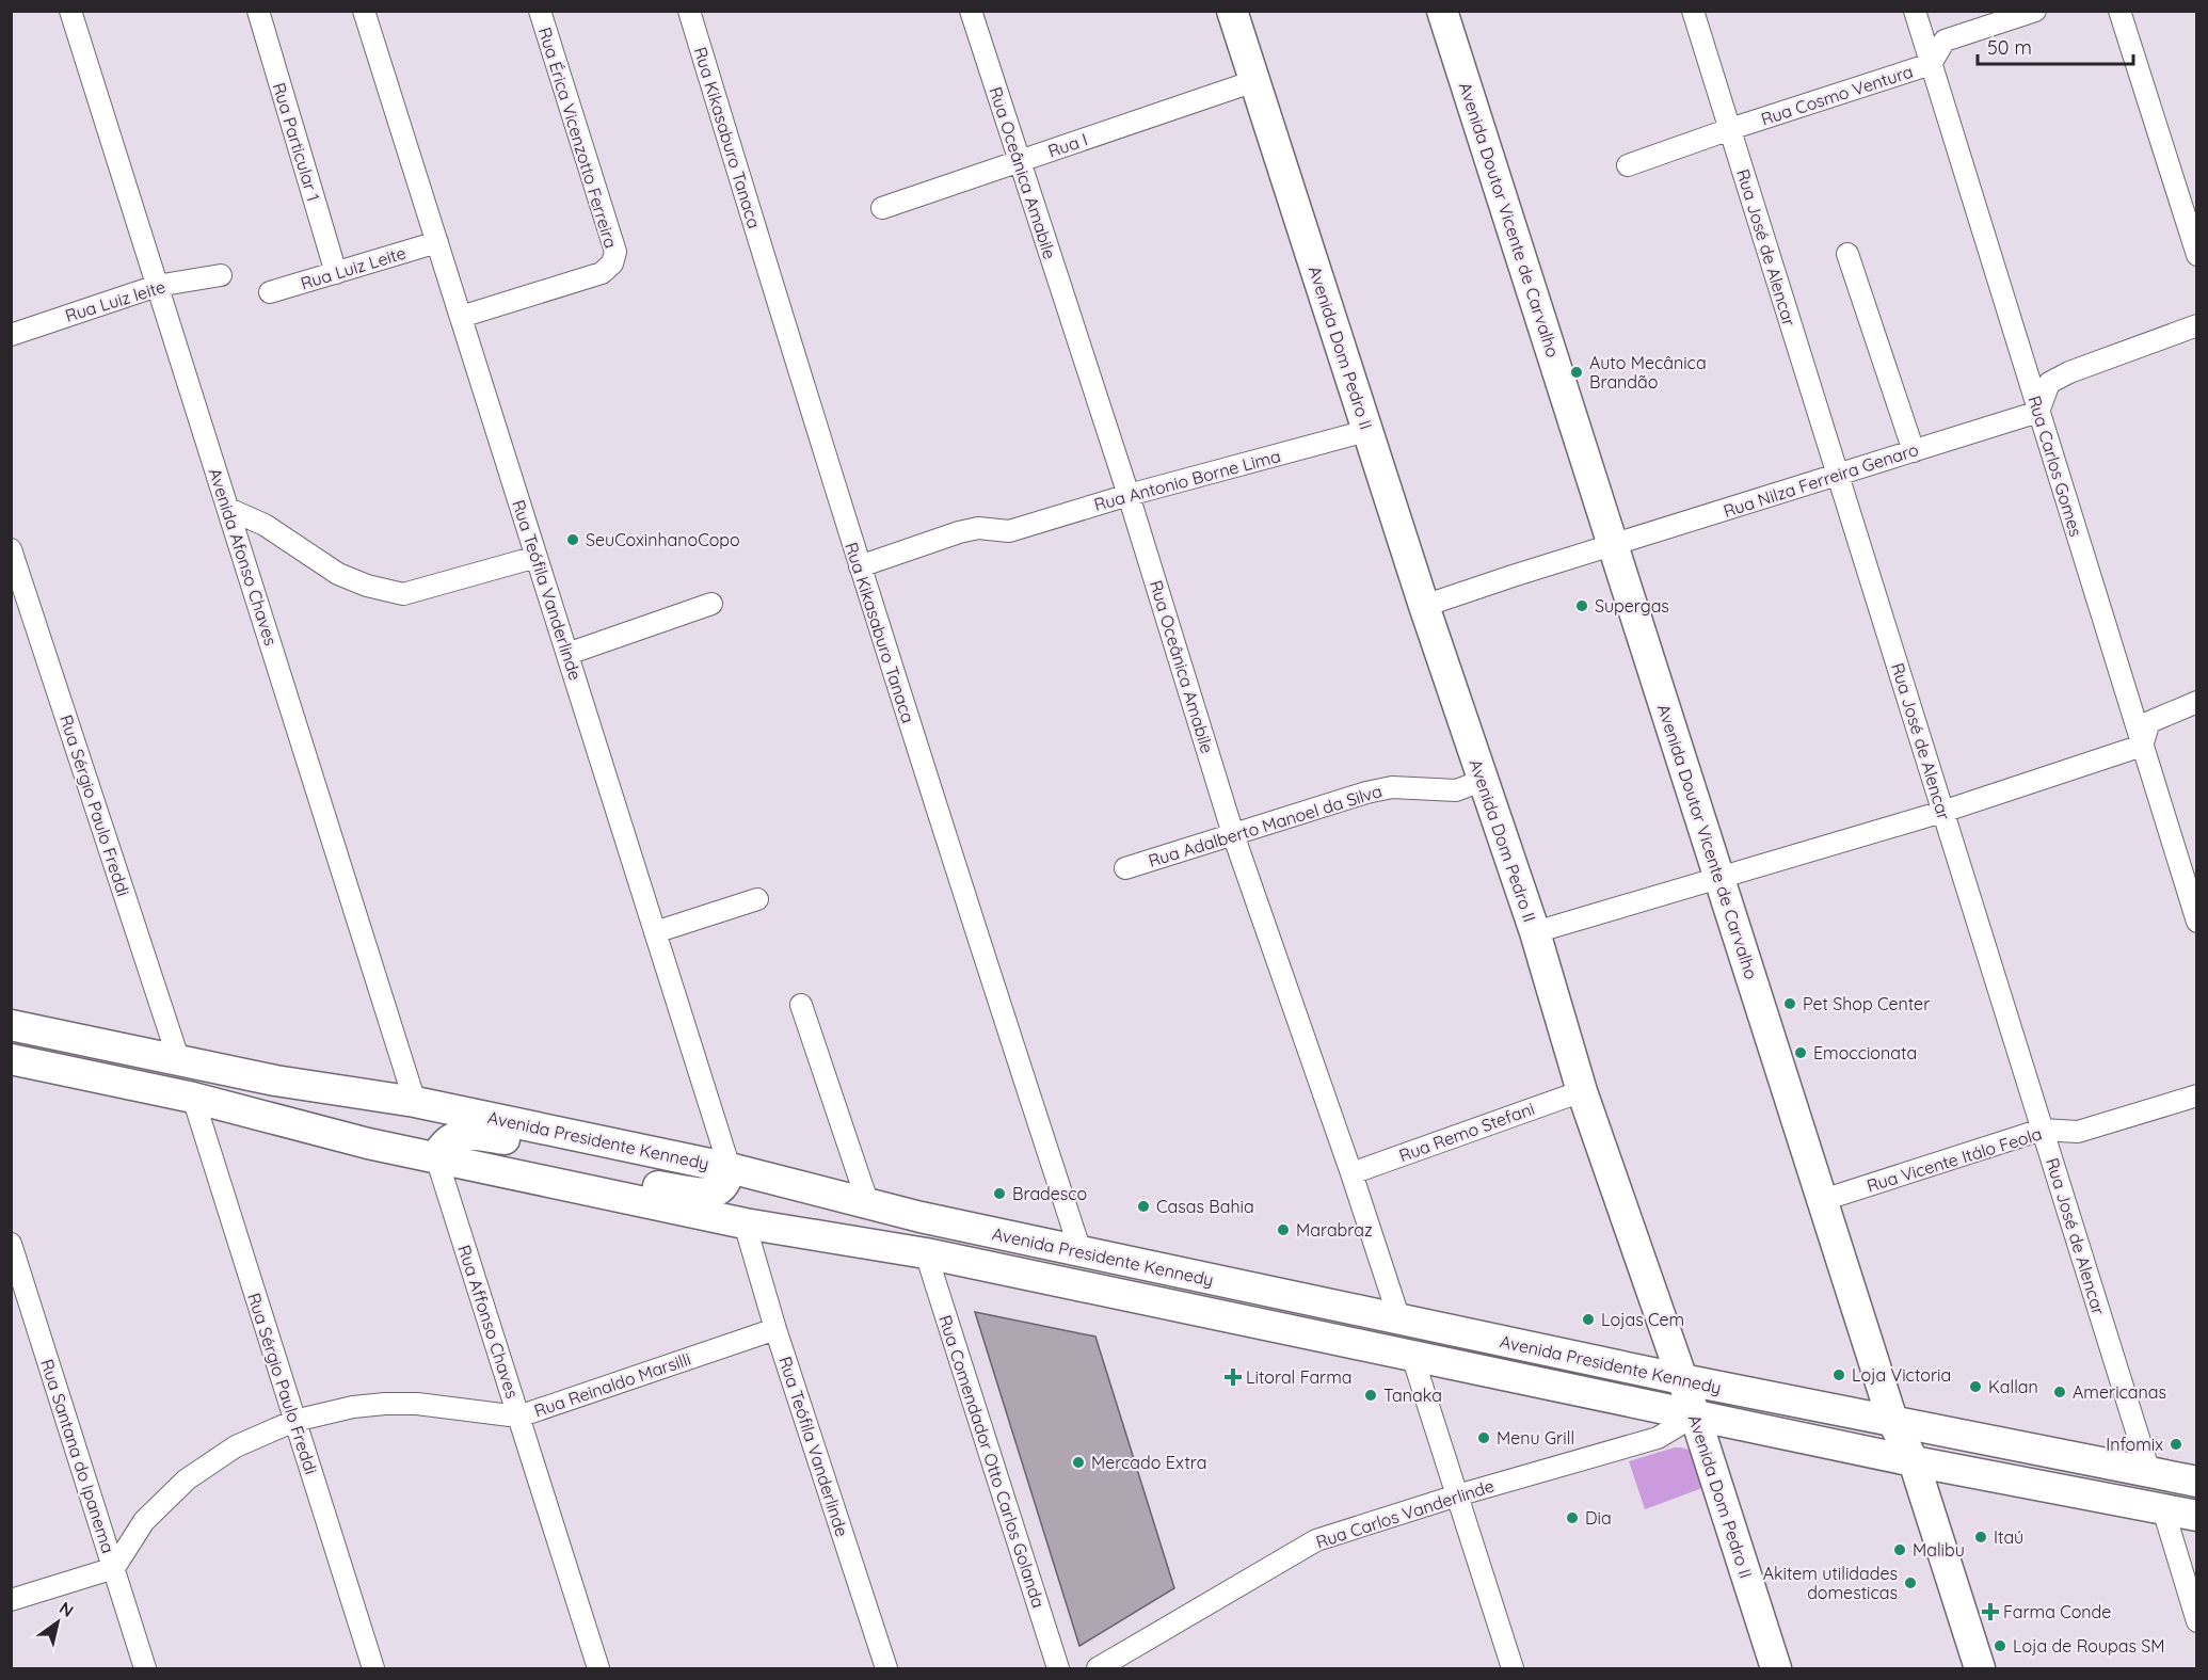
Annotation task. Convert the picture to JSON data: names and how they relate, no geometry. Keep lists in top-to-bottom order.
{
  "streets": {
    "main road": ["Avenida Doutor Vicente de Carvalho", "Avenida Dom Pedro II", "Avenida Presidente Kennedy"],
    "street": [
      "Rua Cosmo Ventura",
      "Rua Érica Vicenzotto Ferreira",
      "Rua Kikasaburo Tanaca",
      "Rua Particular 1",
      "Rua I",
      "Rua Oceânica Amabile",
      "Rua José de Alencar",
      "Rua Luiz Leite",
      "Rua Luiz leite",
      "Rua Carlos Gomes",
      "Rua Antonio Borne Lima",
      "Rua Nilza Ferreira Genaro",
      "Avenida Afonso Chaves",
      "Rua Teófila Vanderlinde",
      "Rua Sérgio Paulo Freddi",
      "Rua Adalberto Manoel da Silva",
      "Rua Remo Stefani",
      "Rua Vicente Itálo Feola",
      "Rua Affonso Chaves",
      "Rua Reinaldo Marsilli",
      "Rua Santana do Ipanema",
      "Rua Comendador Otto Carlos Golanda",
      "Rua Carlos Vanderlinde"
    ]
  },
  "crossings": [
    ["Rua Cosmo Ventura", "Rua José de Alencar"],
    ["Rua Cosmo Ventura", "Rua Carlos Gomes"],
    ["Rua Érica Vicenzotto Ferreira", "Rua Teófila Vanderlinde"],
    ["Rua Kikasaburo Tanaca", "Rua Antonio Borne Lima"],
    ["Rua Kikasaburo Tanaca", "Avenida Presidente Kennedy"],
    ["Rua Particular 1", "Rua Luiz Leite"],
    ["Rua I", "Rua Oceânica Amabile"],
    ["Rua I", "Avenida Dom Pedro II"],
    ["Rua Oceânica Amabile", "Rua Antonio Borne Lima"],
    ["Rua Oceânica Amabile", "Rua Adalberto Manoel da Silva"],
    ["Rua Oceânica Amabile", "Rua Remo Stefani"],
    ["Rua Oceânica Amabile", "Avenida Presidente Kennedy"],
    ["Avenida Doutor Vicente de Carvalho", "Rua Nilza Ferreira Genaro"],
    ["Avenida Doutor Vicente de Carvalho", "Avenida Presidente Kennedy"],
    ["Avenida Doutor Vicente de Carvalho", "Rua Vicente Itálo Feola"],
    ["Rua José de Alencar", "Rua Nilza Ferreira Genaro"],
    ["Rua José de Alencar", "Avenida Presidente Kennedy"],
    ["Rua José de Alencar", "Rua Vicente Itálo Feola"],
    ["Rua Luiz Leite", "Rua Teófila Vanderlinde"],
    ["Rua Luiz leite", "Avenida Afonso Chaves"],
    ["Avenida Dom Pedro II", "Rua Antonio Borne Lima"],
    ["Avenida Dom Pedro II", "Rua Nilza Ferreira Genaro"],
    ["Avenida Dom Pedro II", "Rua Adalberto Manoel da Silva"],
    ["Avenida Dom Pedro II", "Rua Remo Stefani"],
    ["Avenida Dom Pedro II", "Avenida Presidente Kennedy"],
    ["Avenida Dom Pedro II", "Rua Carlos Vanderlinde"],
    ["Rua Carlos Gomes", "Rua Nilza Ferreira Genaro"],
    ["Avenida Afonso Chaves", "Avenida Presidente Kennedy"],
    ["Rua Teófila Vanderlinde", "Avenida Presidente Kennedy"],
    ["Rua Teófila Vanderlinde", "Rua Reinaldo Marsilli"],
    ["Rua Sérgio Paulo Freddi", "Avenida Presidente Kennedy"],
    ["Rua Sérgio Paulo Freddi", "Rua Reinaldo Marsilli"],
    ["Avenida Presidente Kennedy", "Rua Affonso Chaves"],
    ["Avenida Presidente Kennedy", "Rua Comendador Otto Carlos Golanda"],
    ["Avenida Presidente Kennedy", "Rua Carlos Vanderlinde"],
    ["Rua Affonso Chaves", "Rua Reinaldo Marsilli"],
    ["Rua Reinaldo Marsilli", "Rua Santana do Ipanema"]
  ],
  "places": {
    "other": [
      "Auto Mecânica Brandão",
      "SeuCoxinhanoCopo",
      "Supergas",
      "Pet Shop Center",
      "Emoccionata",
      "Bradesco",
      "Casas Bahia",
      "Marabraz",
      "Lojas Cem",
      "Loja Victoria",
      "Kallan",
      "Americanas",
      "Tanaka",
      "Menu Grill",
      "Infomix",
      "Mercado Extra",
      "Dia",
      "Itaú",
      "Malibu",
      "Akitem utilidades domesticas",
      "Loja de Roupas SM"
    ],
    "health": ["Litoral Farma", "Farma Conde"]
  },
  "scale_bar": "50 m",
  "north": "top right"
}
